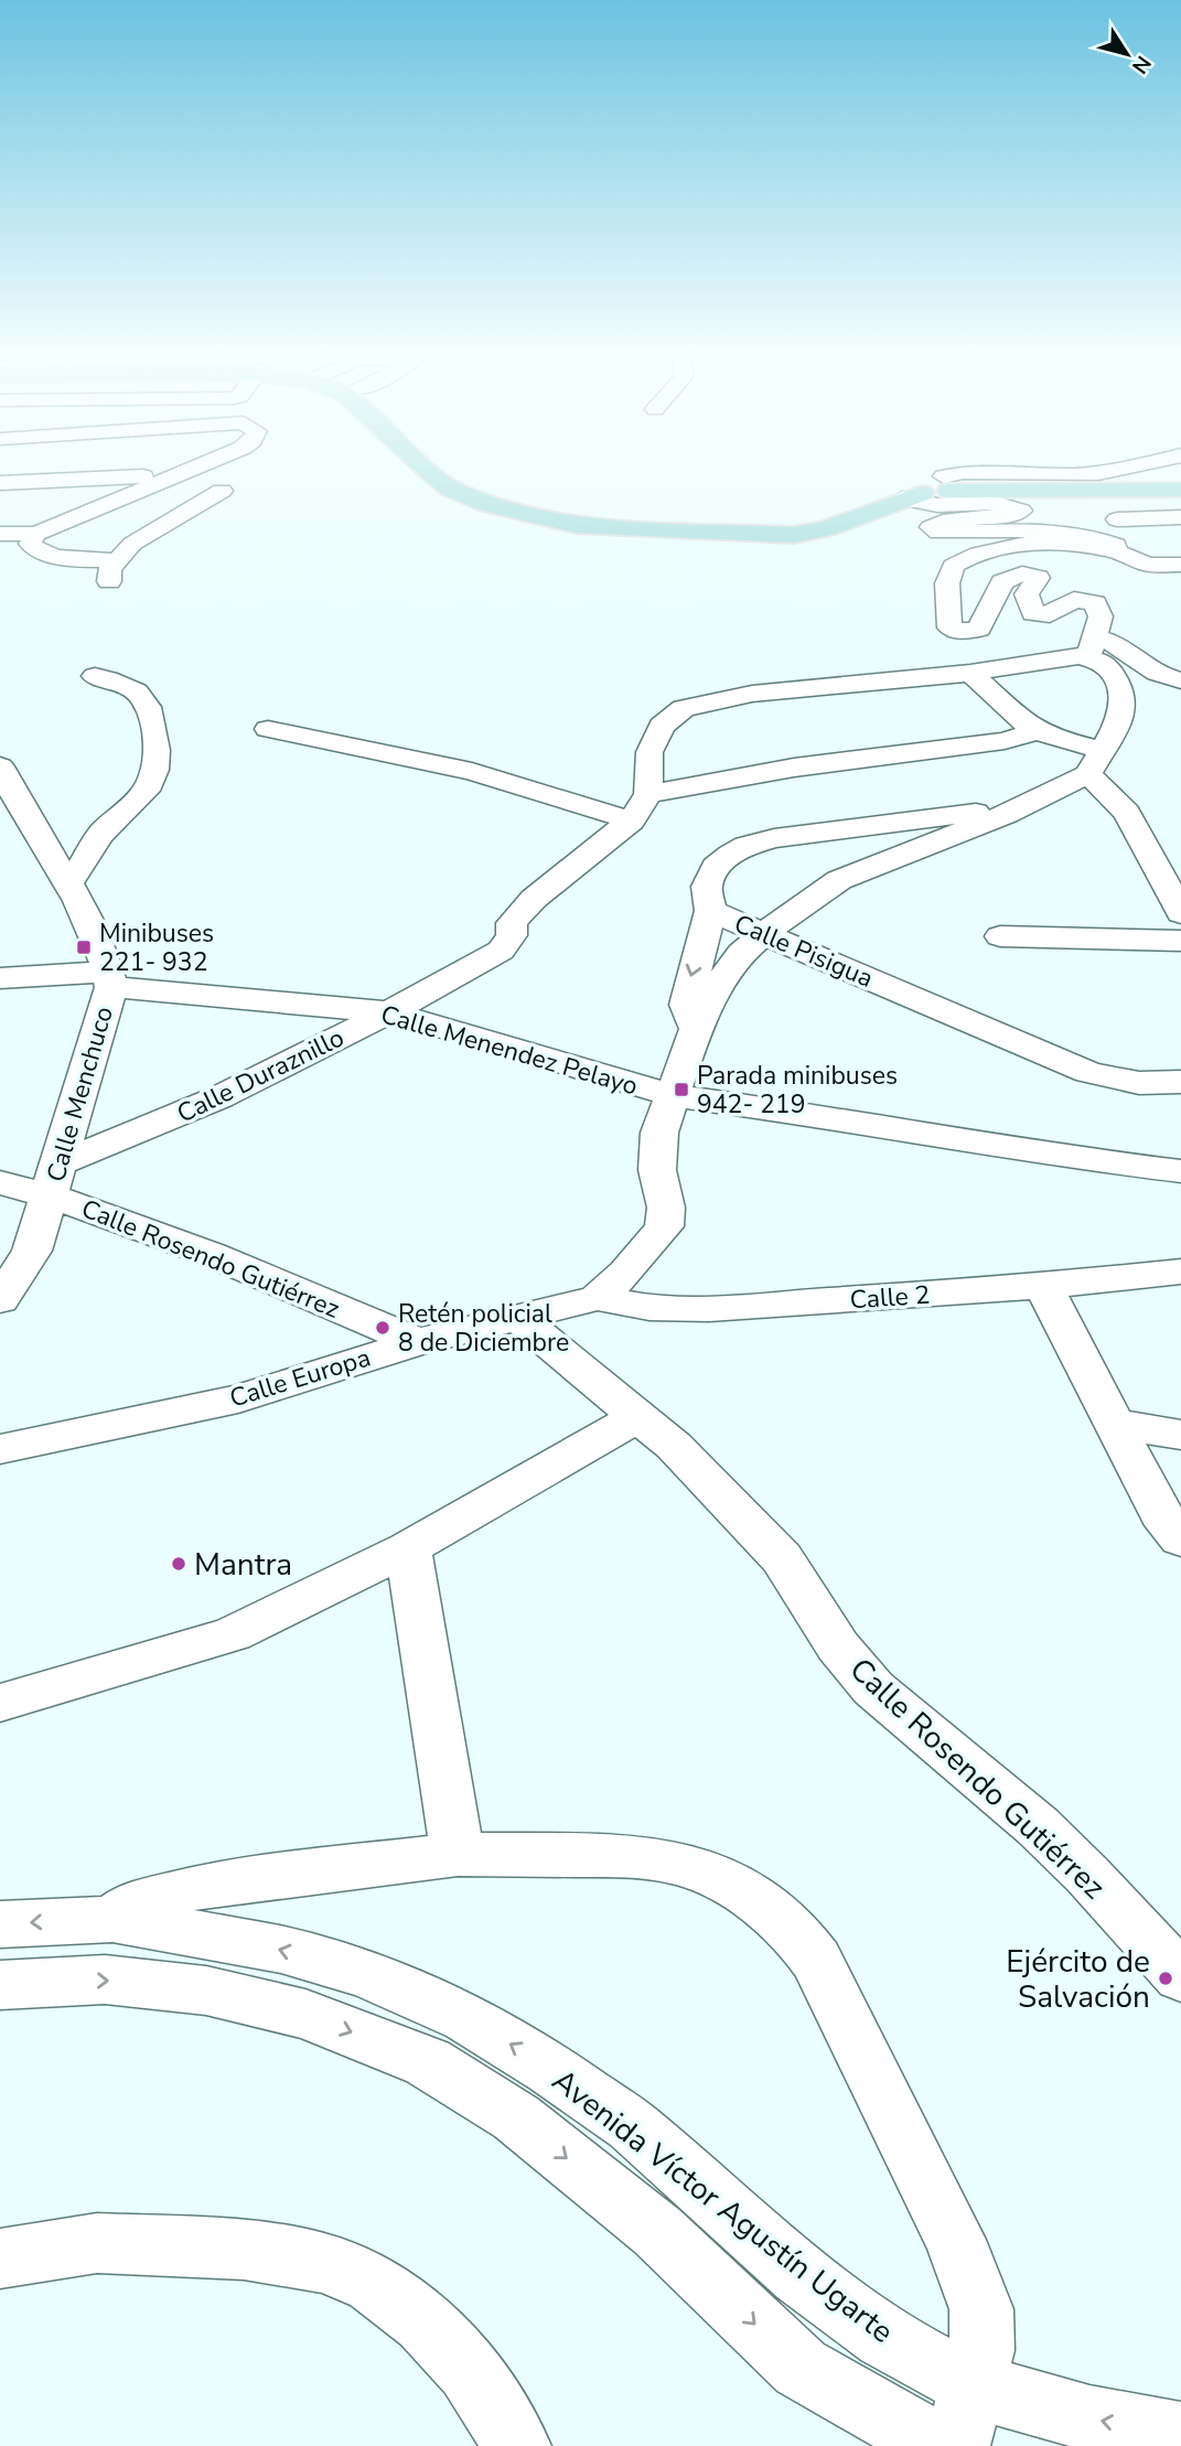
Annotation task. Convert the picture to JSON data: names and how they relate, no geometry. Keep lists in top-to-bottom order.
{
  "streets": {
    "street": [
      "Calle Pisigua",
      "Calle Menendez Pelayo",
      "Calle Duraznillo",
      "Calle Menchuco",
      "Calle Rosendo Gutiérrez",
      "Calle 2",
      "Calle Europa",
      "Avenida Víctor Agustín Ugarte"
    ]
  },
  "crossings": [
    ["Calle Pisigua", "Calle Europa"],
    ["Calle Menendez Pelayo", "Calle Duraznillo"],
    ["Calle Menendez Pelayo", "Calle Menchuco"],
    ["Calle Menendez Pelayo", "Calle Europa"],
    ["Calle Duraznillo", "Calle Menchuco"],
    ["Calle Duraznillo", "Calle Rosendo Gutiérrez"],
    ["Calle Menchuco", "Calle Rosendo Gutiérrez"],
    ["Calle Rosendo Gutiérrez", "Calle Europa"],
    ["Calle 2", "Calle Europa"]
  ],
  "places": {
    "transit": ["Minibuses 221- 932", "Parada minibuses 942- 219"],
    "other": ["Retén policial 8 de Diciembre", "Mantra", "Ejército de Salvación"]
  },
  "north": "bottom right"
}
